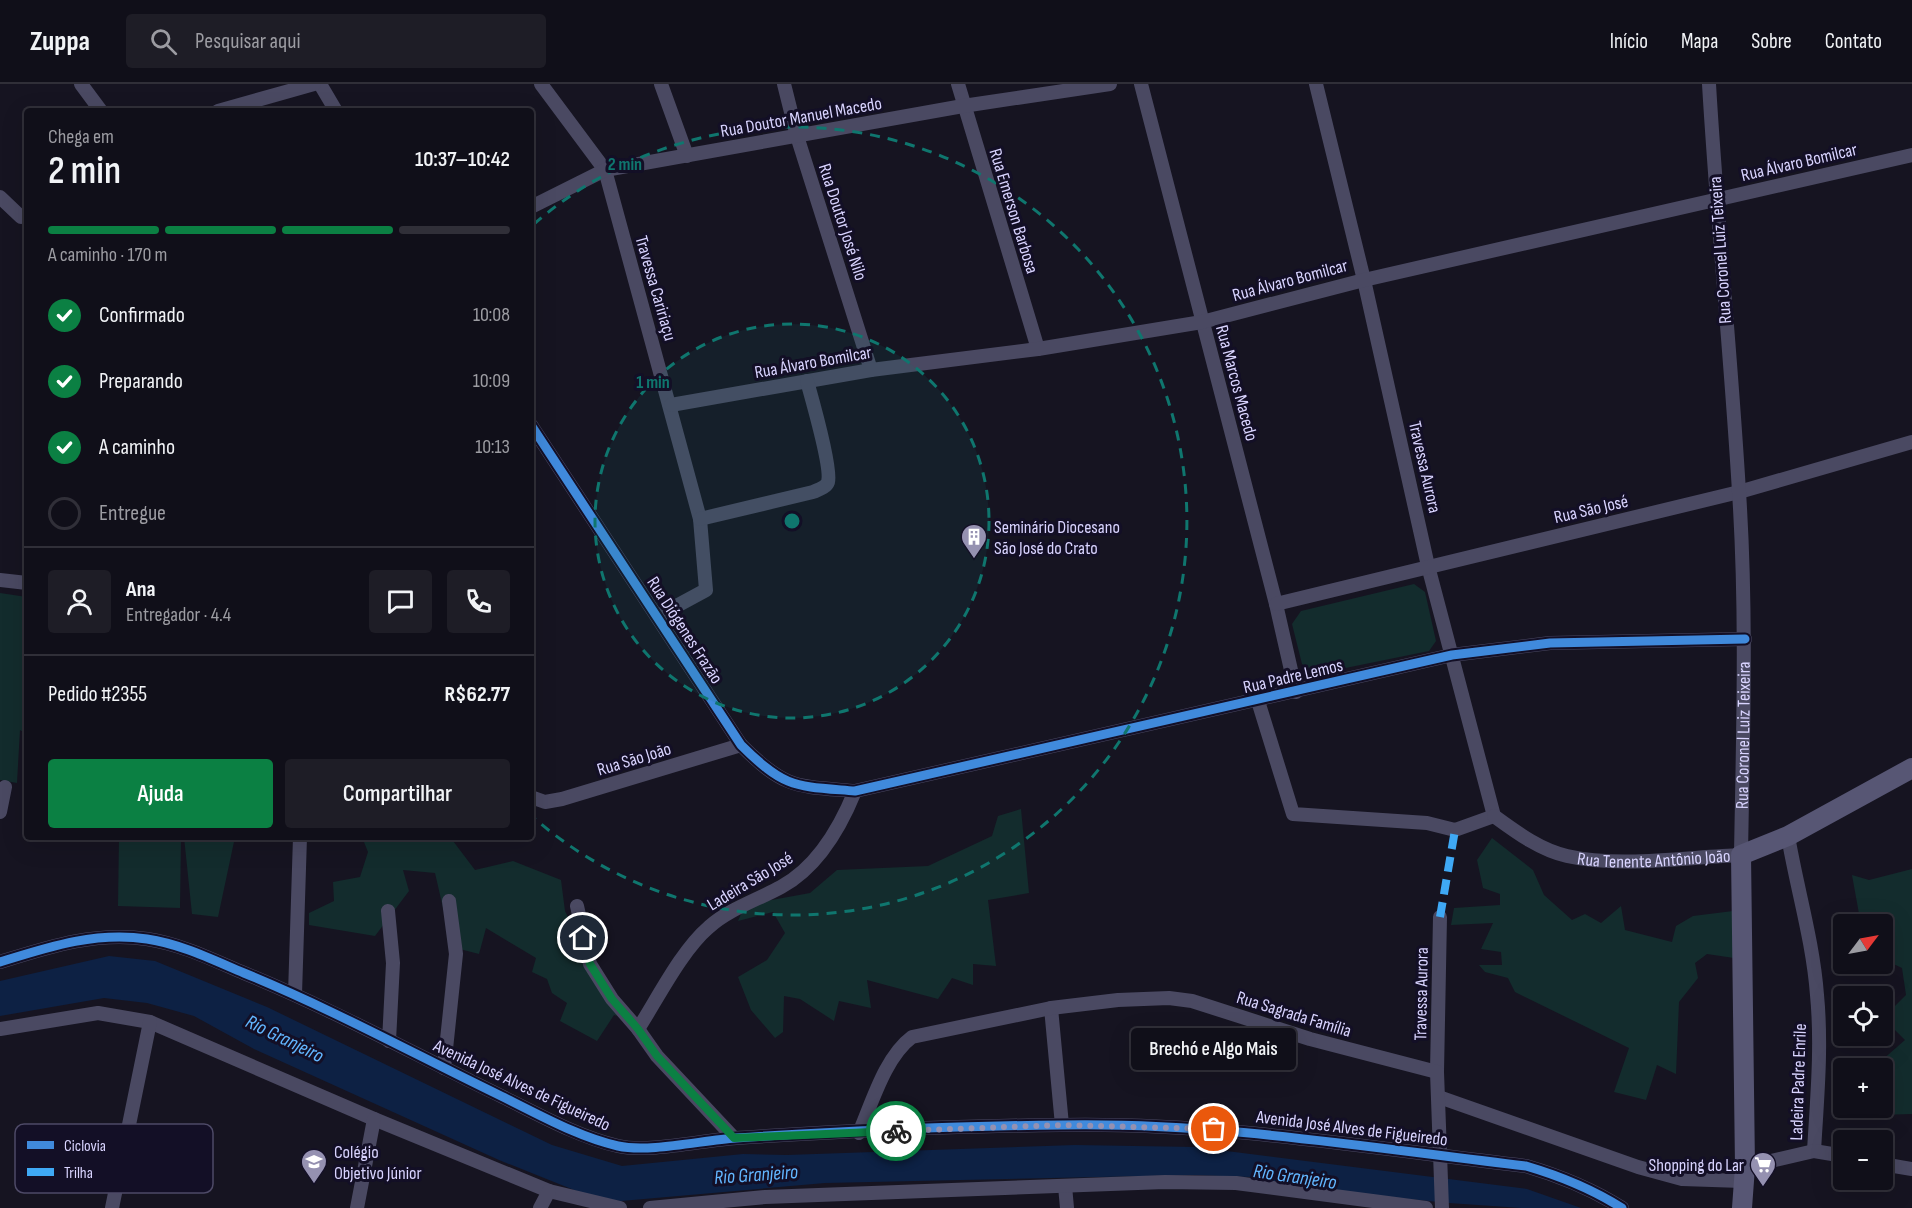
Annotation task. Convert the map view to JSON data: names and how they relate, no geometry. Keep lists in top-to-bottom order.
{
  "streets": {
    "main road": ["Rua Coronel Luiz Teixeira", "Rua Tenente Antônio João"],
    "street": [
      "Rua Doutor Manuel Macedo",
      "Rua Álvaro Bomilcar",
      "Rua Emerson Barbosa",
      "Rua Doutor José Nilo",
      "Travessa Caririaçu",
      "Rua Marcos Macedo",
      "Travessa Aurora",
      "Rua São José",
      "Rua Diógenes Frazão",
      "Rua Padre Lemos",
      "Rua São João",
      "Ladeira São José",
      "Rua Sagrada Família",
      "Ladeira Padre Enrile",
      "Avenida José Alves de Figueiredo"
    ]
  },
  "crossings": [
    ["Rua Doutor Manuel Macedo", "Rua Emerson Barbosa"],
    ["Rua Doutor Manuel Macedo", "Rua Doutor José Nilo"],
    ["Rua Doutor Manuel Macedo", "Travessa Caririaçu"],
    ["Rua Álvaro Bomilcar", "Rua Emerson Barbosa"],
    ["Rua Álvaro Bomilcar", "Rua Doutor José Nilo"],
    ["Rua Álvaro Bomilcar", "Rua Coronel Luiz Teixeira"],
    ["Rua Álvaro Bomilcar", "Travessa Caririaçu"],
    ["Rua Álvaro Bomilcar", "Rua Marcos Macedo"],
    ["Rua Álvaro Bomilcar", "Travessa Aurora"],
    ["Rua Coronel Luiz Teixeira", "Rua São José"],
    ["Rua Coronel Luiz Teixeira", "Rua Padre Lemos"],
    ["Rua Coronel Luiz Teixeira", "Rua Tenente Antônio João"],
    ["Travessa Caririaçu", "Rua Diógenes Frazão"],
    ["Rua Marcos Macedo", "Rua São José"],
    ["Rua Marcos Macedo", "Rua Padre Lemos"],
    ["Travessa Aurora", "Rua São José"],
    ["Travessa Aurora", "Rua Padre Lemos"],
    ["Travessa Aurora", "Rua Tenente Antônio João"],
    ["Travessa Aurora", "Rua Sagrada Família"],
    ["Rua Diógenes Frazão", "Rua Padre Lemos"],
    ["Rua Diógenes Frazão", "Rua São João"],
    ["Rua Diógenes Frazão", "Ladeira São José"],
    ["Rua Padre Lemos", "Ladeira São José"],
    ["Rua Tenente Antônio João", "Ladeira Padre Enrile"],
    ["Rua Sagrada Família", "Avenida José Alves de Figueiredo"]
  ],
  "water": ["Rio Granjeiro"],
  "places": {
    "building": ["Seminário Diocesano São José do Crato"],
    "other": ["Brechó e Algo Mais"],
    "school or university": ["Colégio Objetivo Júnior"],
    "supermarket": ["Shopping do Lar"]
  },
  "legend": ["Ciclovia", "Trilha"],
  "north": "top right",
  "page": {
    "header": "Zuppa",
    "search": "Pesquisar aqui",
    "nav": [
      "Início",
      "Mapa",
      "Sobre",
      "Contato"
    ],
    "heading": ["2 min", "Chega em", "10:37–10:42"],
    "panel": [
      "Ana",
      "Entregador · 4.4",
      "Pedido #2355",
      "R$62.77"
    ],
    "bar": "A caminho · 170 m",
    "list": [
      ["Confirmado", "10:08"],
      ["Preparando", "10:09"],
      ["A caminho", "10:13"],
      "Entregue"
    ],
    "buttons": ["Ajuda", "Compartilhar"],
    "map_buttons": ["+", "−"],
    "bubble": "Brechó e Algo Mais"
  },
  "rings": ["2 min", "1 min"]
}
